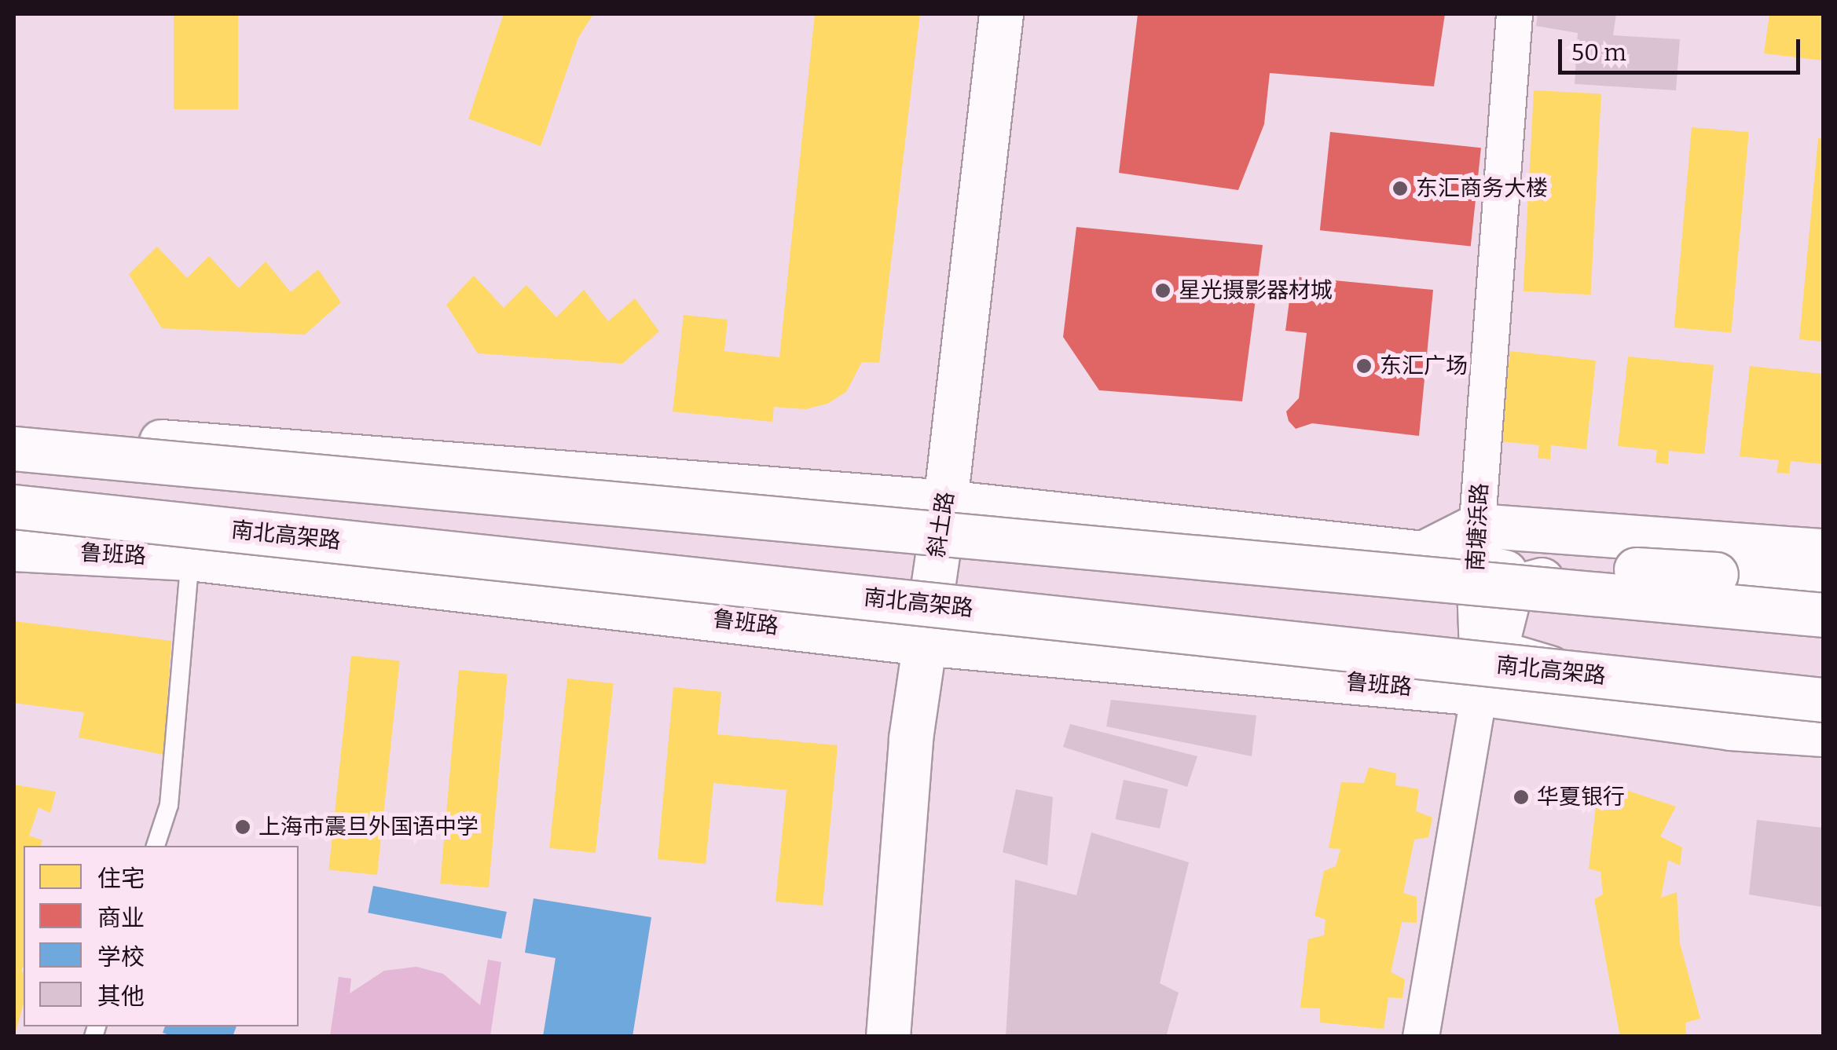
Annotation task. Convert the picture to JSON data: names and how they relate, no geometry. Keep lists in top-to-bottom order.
{
  "streets": {
    "main road": ["斜土路", "南北高架路", "鲁班路"],
    "street": ["南塘浜路"]
  },
  "crossings": [
    ["斜土路", "鲁班路"],
    ["南塘浜路", "鲁班路"]
  ],
  "places": [
    "东汇商务大楼",
    "星光摄影器材城",
    "东汇广场",
    "华夏银行",
    "上海市震旦外国语中学"
  ],
  "legend": [
    "住宅",
    "商业",
    "学校",
    "其他"
  ],
  "scale_bar": "50 m"
}
